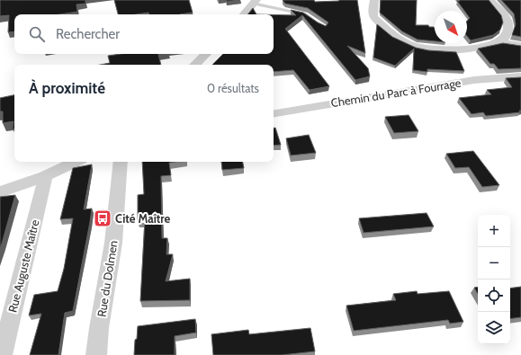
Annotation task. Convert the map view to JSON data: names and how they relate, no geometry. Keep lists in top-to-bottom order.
{
  "streets": {
    "street": ["Chemin du Parc à Fourrage", "Rue Auguste Maître", "Rue du Dolmen"]
  },
  "places": {
    "bus stop": ["Cité Maître"]
  },
  "north": "bottom right",
  "page": {
    "search": "Rechercher",
    "heading": ["À proximité", "0 résultats"],
    "map_buttons": ["+", "−"]
  }
}
